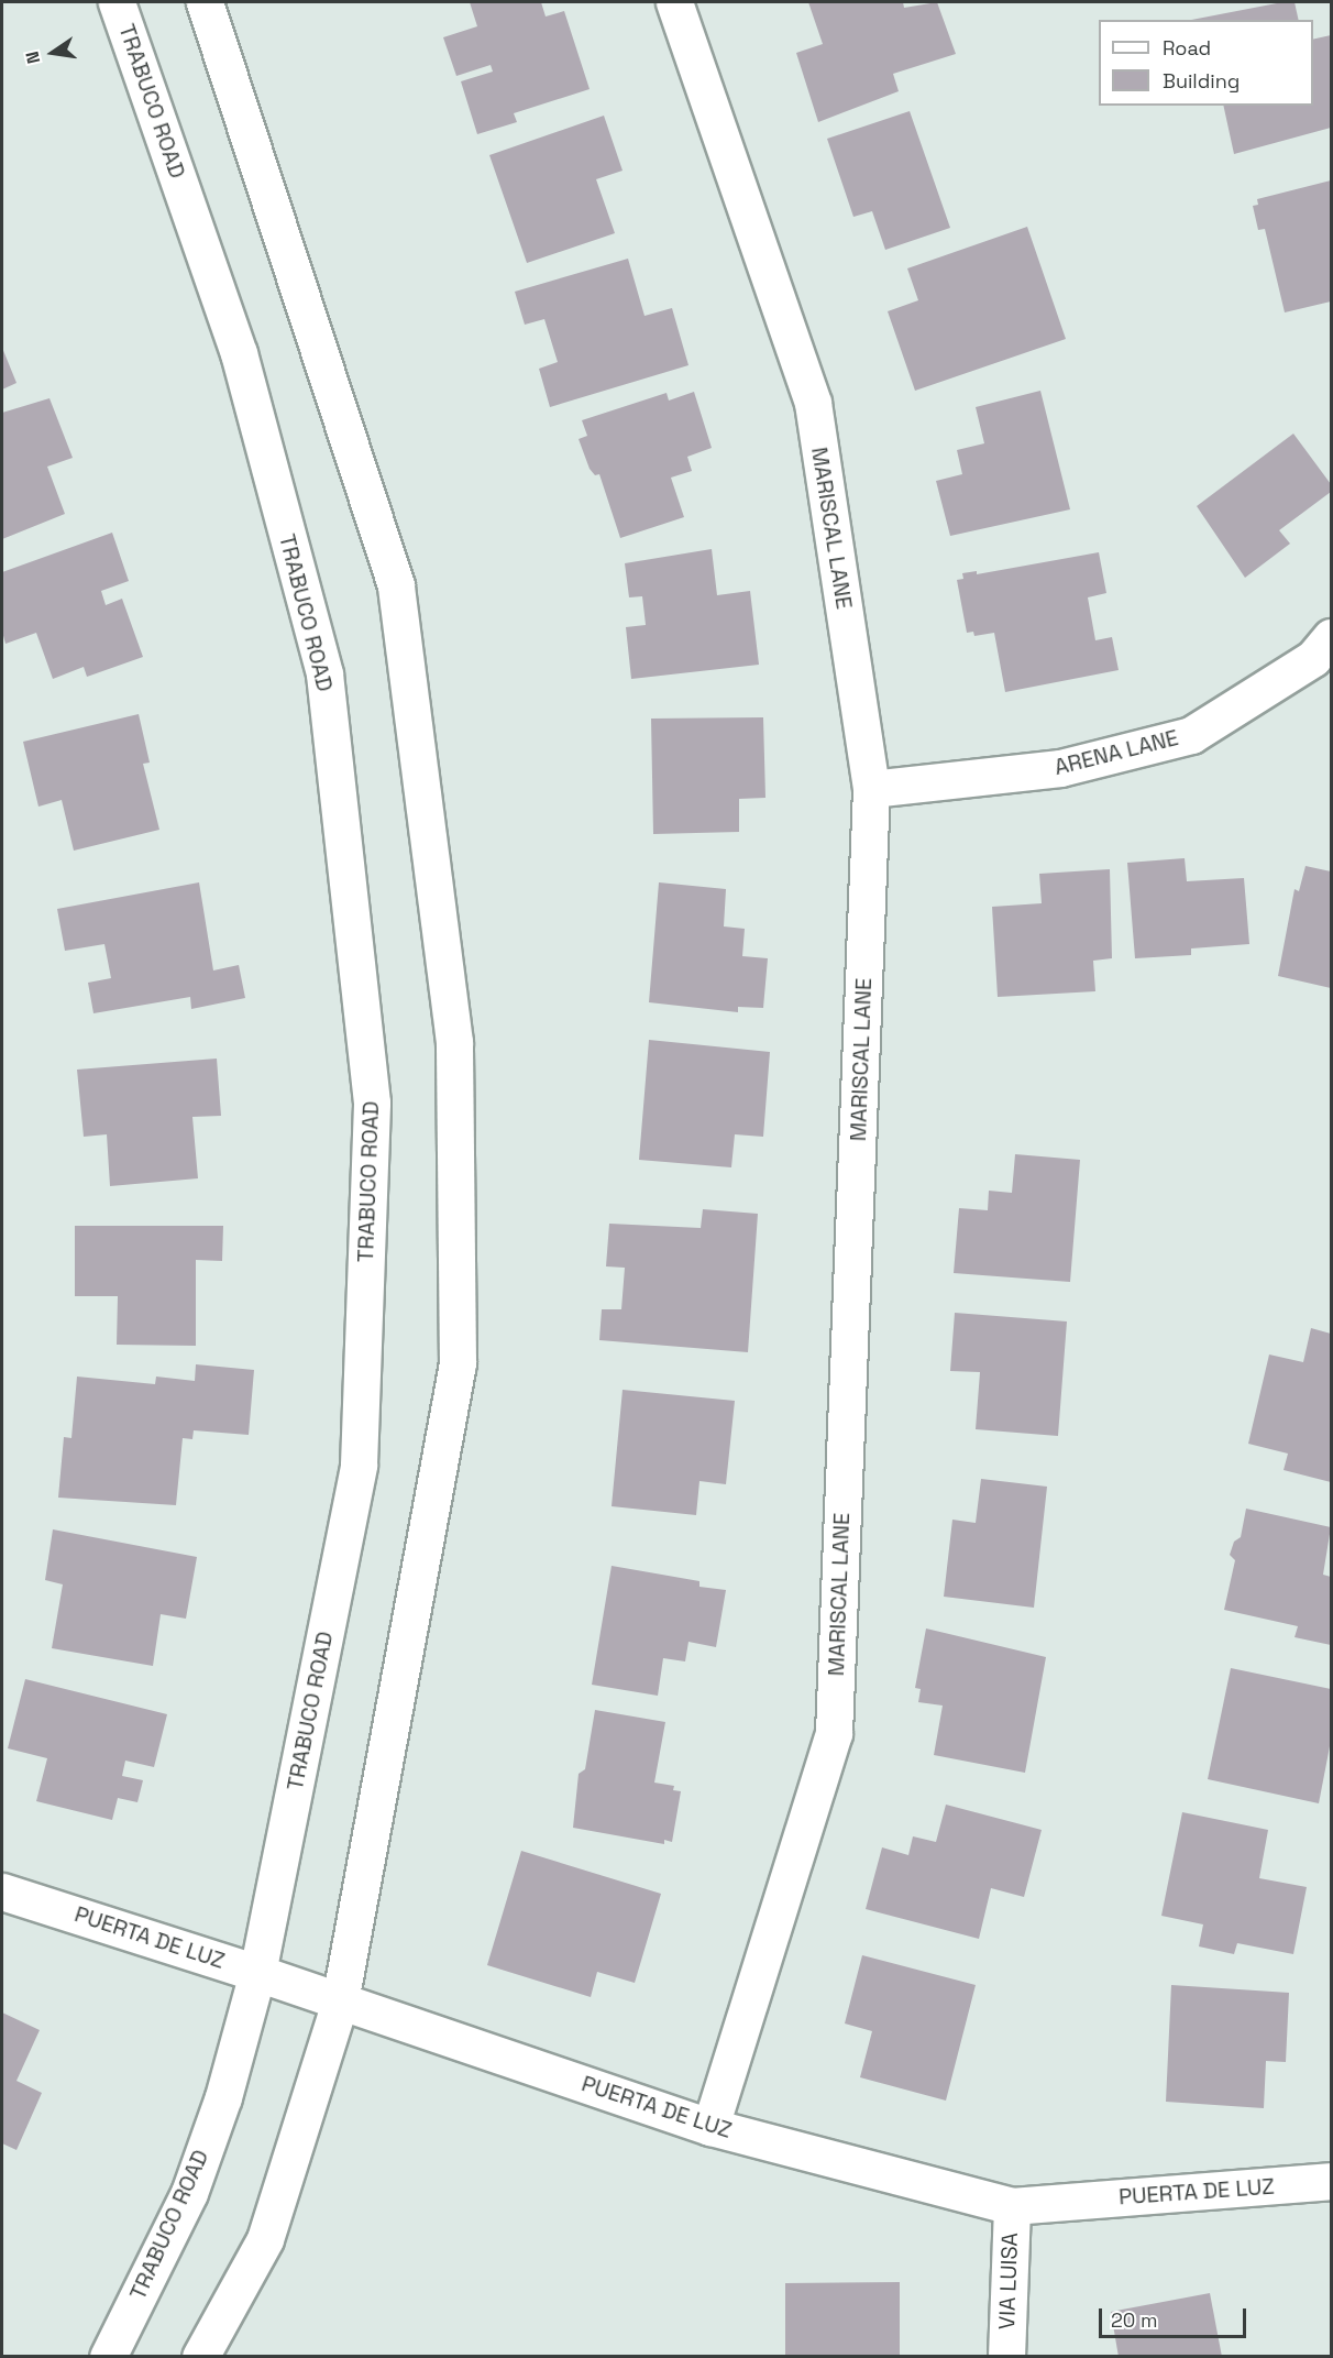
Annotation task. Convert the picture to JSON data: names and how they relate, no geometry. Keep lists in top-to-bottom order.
{
  "streets": {
    "main road": [
      "TRABUCO ROAD",
      "MARISCAL LANE",
      "ARENA LANE",
      "PUERTA DE LUZ",
      "VIA LUISA"
    ]
  },
  "crossings": [
    ["TRABUCO ROAD", "PUERTA DE LUZ"],
    ["MARISCAL LANE", "ARENA LANE"],
    ["MARISCAL LANE", "PUERTA DE LUZ"],
    ["PUERTA DE LUZ", "VIA LUISA"]
  ],
  "legend": ["Road", "Building"],
  "scale_bar": "20 m",
  "north": "left"
}
